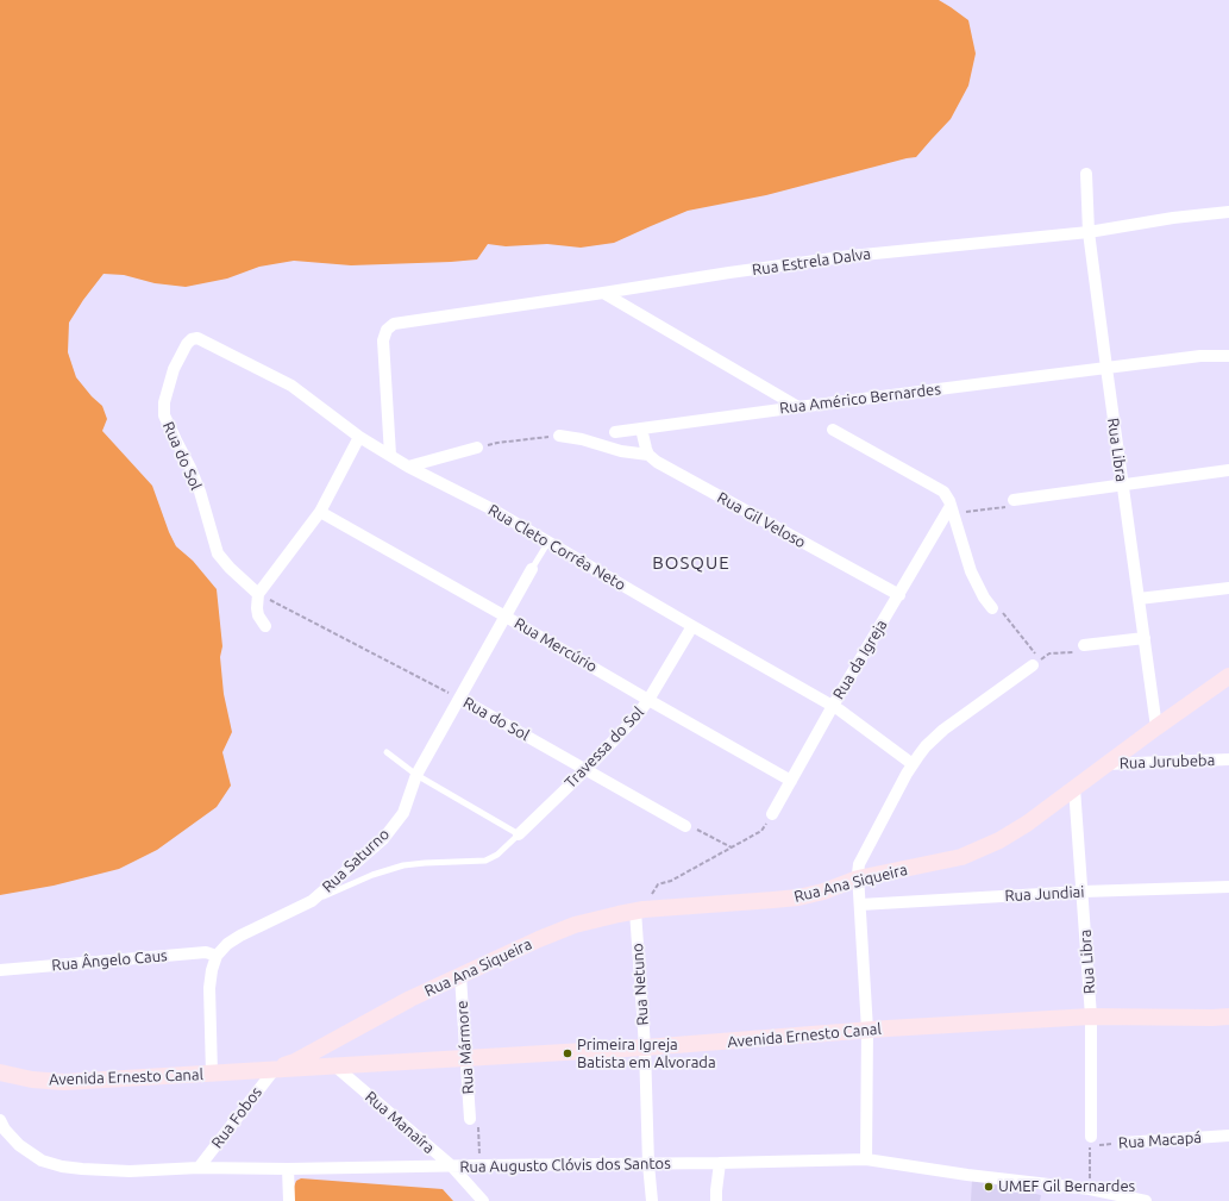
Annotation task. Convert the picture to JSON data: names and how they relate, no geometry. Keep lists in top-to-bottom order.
{
  "streets": {
    "street": [
      "Rua Estrela Dalva",
      "Rua Américo Bernardes",
      "Rua Libra",
      "Rua do Sol",
      "Rua Gil Veloso",
      "Rua Cleto Corrêa Neto",
      "Rua Mercúrio",
      "Rua da Igreja",
      "Travessa do Sol",
      "Rua Jurubeba",
      "Rua Saturno",
      "Rua Ana Siqueira",
      "Rua Jundiai",
      "Rua Ângelo Caus",
      "Rua Netuno",
      "Avenida Ernesto Canal",
      "Rua Mármore",
      "Rua Fobos",
      "Rua Manaíra",
      "Rua Macapá",
      "Rua Augusto Clóvis dos Santos"
    ]
  },
  "crossings": [
    ["Rua Estrela Dalva", "Rua Libra"],
    ["Rua Estrela Dalva", "Rua Cleto Corrêa Neto"],
    ["Rua Américo Bernardes", "Rua Libra"],
    ["Rua Libra", "Rua Ana Siqueira"],
    ["Rua Libra", "Rua Jundiai"],
    ["Rua Libra", "Avenida Ernesto Canal"],
    ["Rua Libra", "Rua Macapá"],
    ["Rua do Sol", "Rua Cleto Corrêa Neto"],
    ["Rua do Sol", "Travessa do Sol"],
    ["Rua do Sol", "Rua Saturno"],
    ["Rua Gil Veloso", "Rua da Igreja"],
    ["Rua Cleto Corrêa Neto", "Rua da Igreja"],
    ["Rua Cleto Corrêa Neto", "Travessa do Sol"],
    ["Rua Cleto Corrêa Neto", "Rua Saturno"],
    ["Rua Mercúrio", "Rua da Igreja"],
    ["Rua Mercúrio", "Travessa do Sol"],
    ["Rua Mercúrio", "Rua Saturno"],
    ["Travessa do Sol", "Rua Saturno"],
    ["Rua Jurubeba", "Rua Ana Siqueira"],
    ["Rua Saturno", "Rua Ângelo Caus"],
    ["Rua Ana Siqueira", "Rua Netuno"],
    ["Rua Ana Siqueira", "Avenida Ernesto Canal"],
    ["Rua Ana Siqueira", "Rua Mármore"],
    ["Rua Ana Siqueira", "Rua Manaíra"],
    ["Rua Netuno", "Avenida Ernesto Canal"],
    ["Rua Netuno", "Rua Augusto Clóvis dos Santos"],
    ["Avenida Ernesto Canal", "Rua Mármore"],
    ["Avenida Ernesto Canal", "Rua Fobos"],
    ["Avenida Ernesto Canal", "Rua Manaíra"],
    ["Rua Fobos", "Rua Augusto Clóvis dos Santos"],
    ["Rua Manaíra", "Rua Augusto Clóvis dos Santos"]
  ],
  "districts": ["BOSQUE"],
  "places": ["Primeira Igreja Batista em Alvorada", "UMEF Gil Bernardes"]
}
